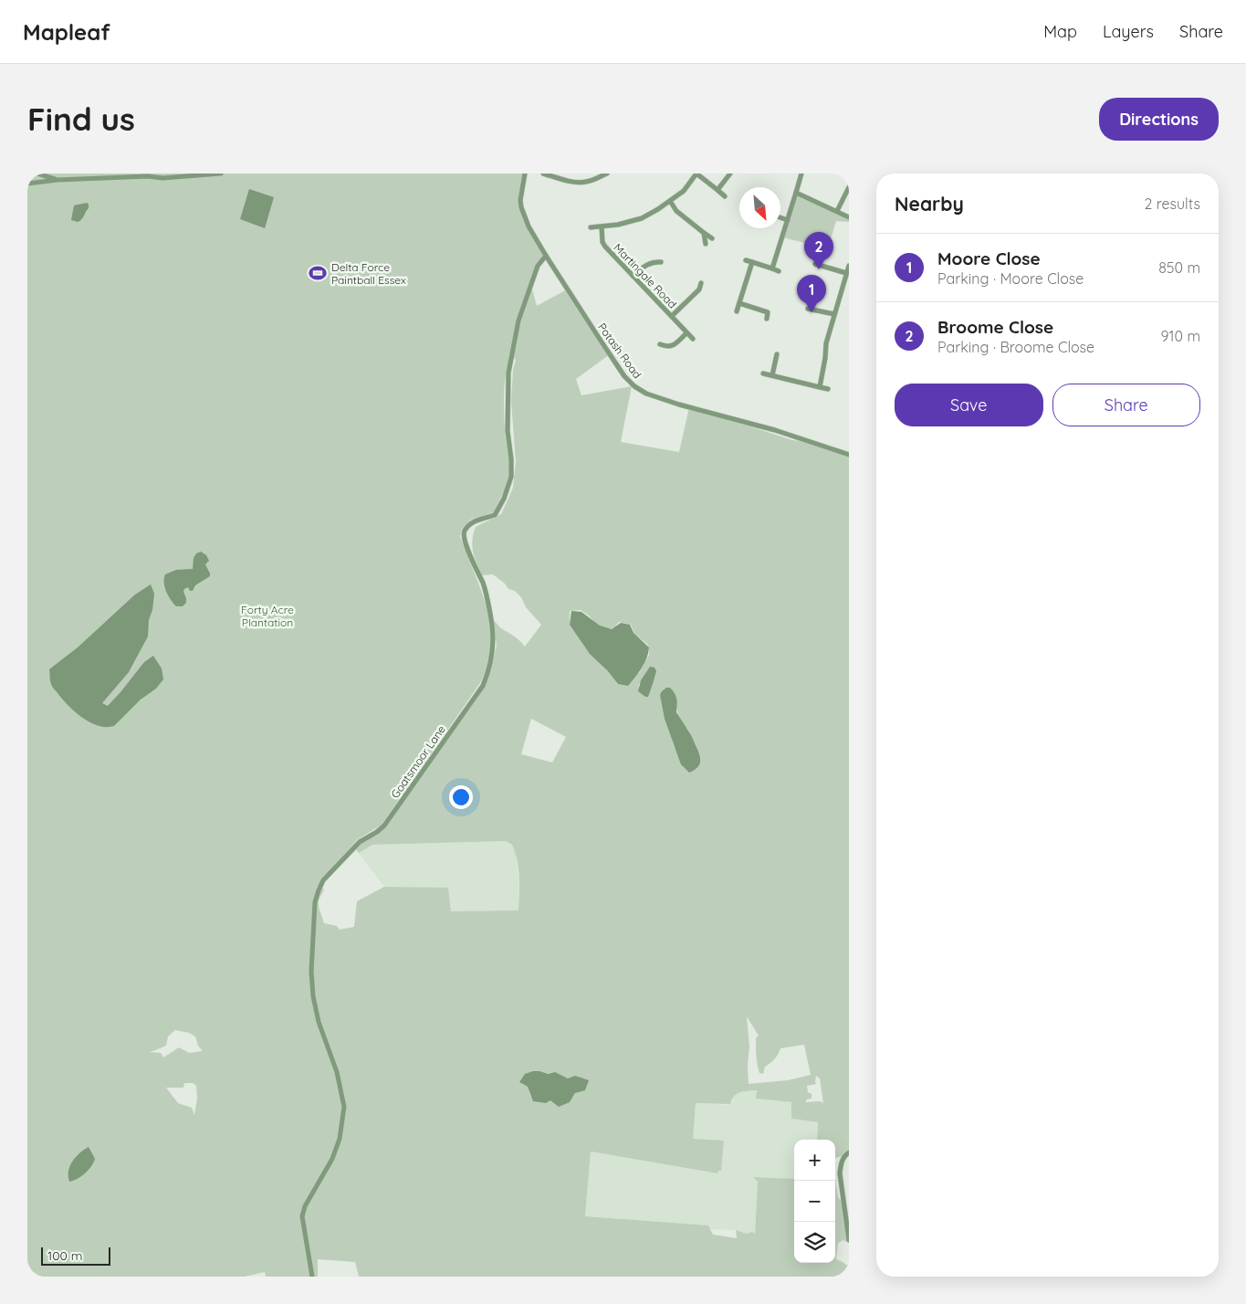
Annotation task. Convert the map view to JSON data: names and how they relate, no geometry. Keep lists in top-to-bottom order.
{
  "streets": {
    "street": ["Martingale Road", "Potash Road", "Goatsmoor Lane"]
  },
  "crossings": [
    ["Potash Road", "Goatsmoor Lane"]
  ],
  "parks": ["Forty Acre Plantation"],
  "places": {
    "sports": ["Delta Force Paintball Essex"]
  },
  "scale_bar": "100 m",
  "north": "bottom right",
  "page": {
    "header": "Mapleaf",
    "nav": ["Map", "Layers", "Share"],
    "buttons": [
      "Directions",
      ["Save", "Share"]
    ],
    "title": "Find us",
    "heading": ["Nearby", "2 results"],
    "pins": ["2", "1"],
    "list": [
      {
        "mark": "1",
        "name": "Moore Close",
        "note": "Parking · Moore Close",
        "value": "850 m"
      },
      {
        "mark": "2",
        "name": "Broome Close",
        "note": "Parking · Broome Close",
        "value": "910 m"
      }
    ],
    "map_buttons": ["+", "−"],
    "scale": "100 m"
  }
}
